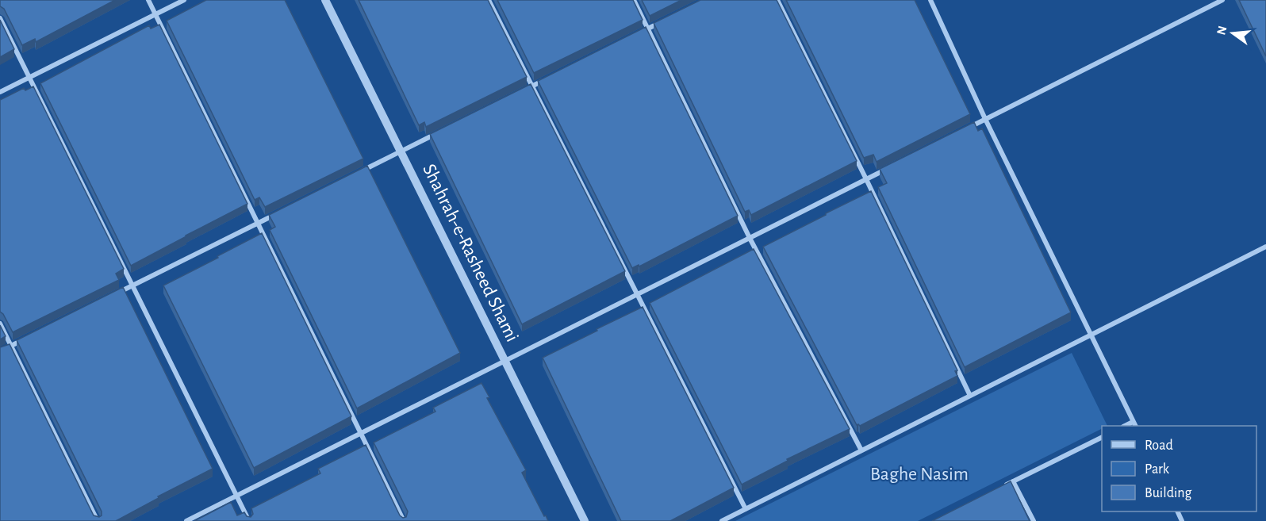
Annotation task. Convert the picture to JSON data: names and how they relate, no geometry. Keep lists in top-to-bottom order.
{
  "streets": {
    "street": ["Shahrah-e-Rasheed Shami"]
  },
  "parks": ["Baghe Nasim"],
  "legend": ["Road", "Park", "Building"],
  "north": "left"
}
